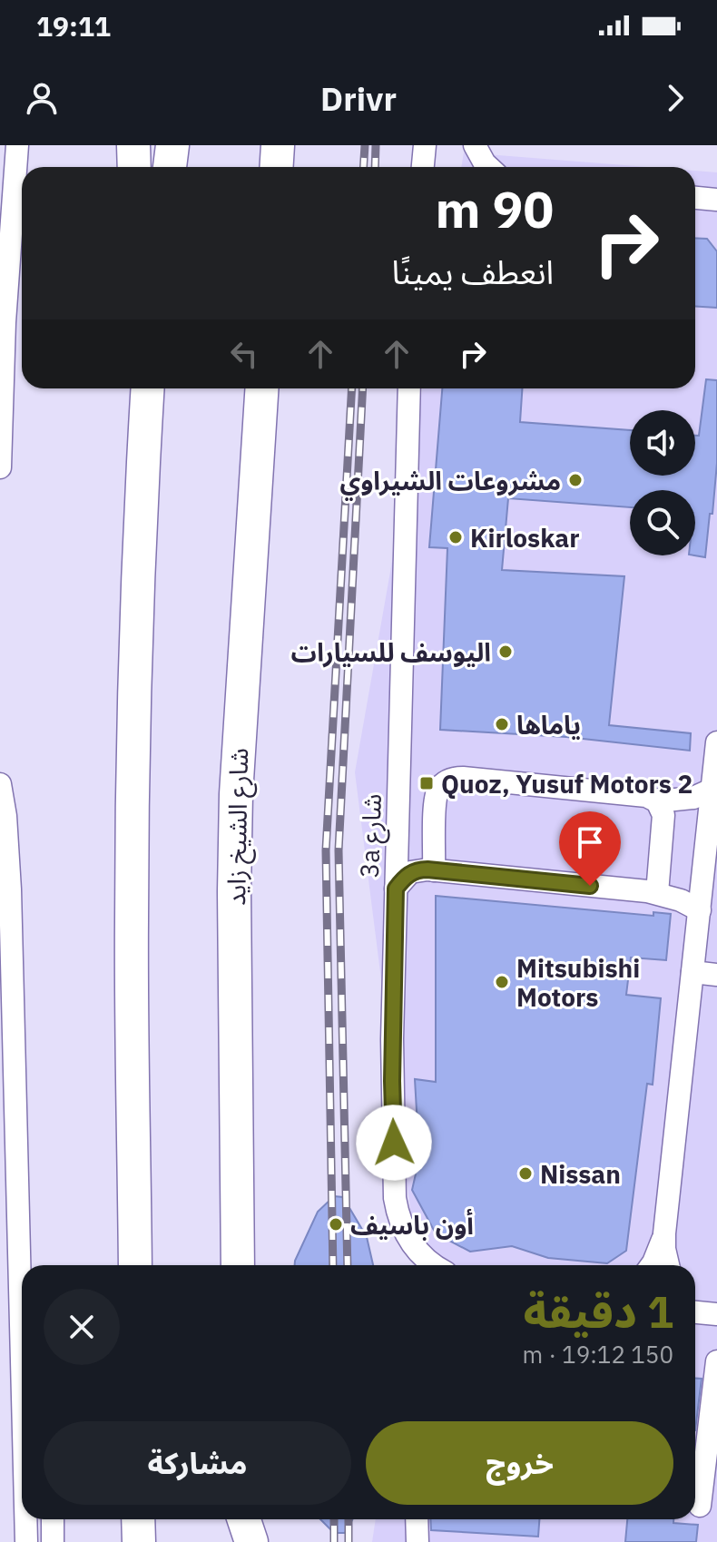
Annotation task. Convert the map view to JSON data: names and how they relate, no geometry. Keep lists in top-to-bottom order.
{
  "streets": {
    "highway": ["شارع الشيخ زايد"],
    "street": ["3a شارع"]
  },
  "places": {
    "other": [
      "مشروعات الشيراوي",
      "Kirloskar",
      "اليوسف للسيارات",
      "ياماها",
      "Mitsubishi Motors",
      "Nissan",
      "أون باسيف"
    ],
    "transit": ["Quoz, Yusuf Motors 2"]
  },
  "page": {
    "status": "19:11",
    "header": "Drivr",
    "turn": ["90 m", "انعطف يمينًا"],
    "heading": ["1 دقيقة", "150 m · 19:12"],
    "buttons": ["خروج", "مشاركة"]
  }
}
